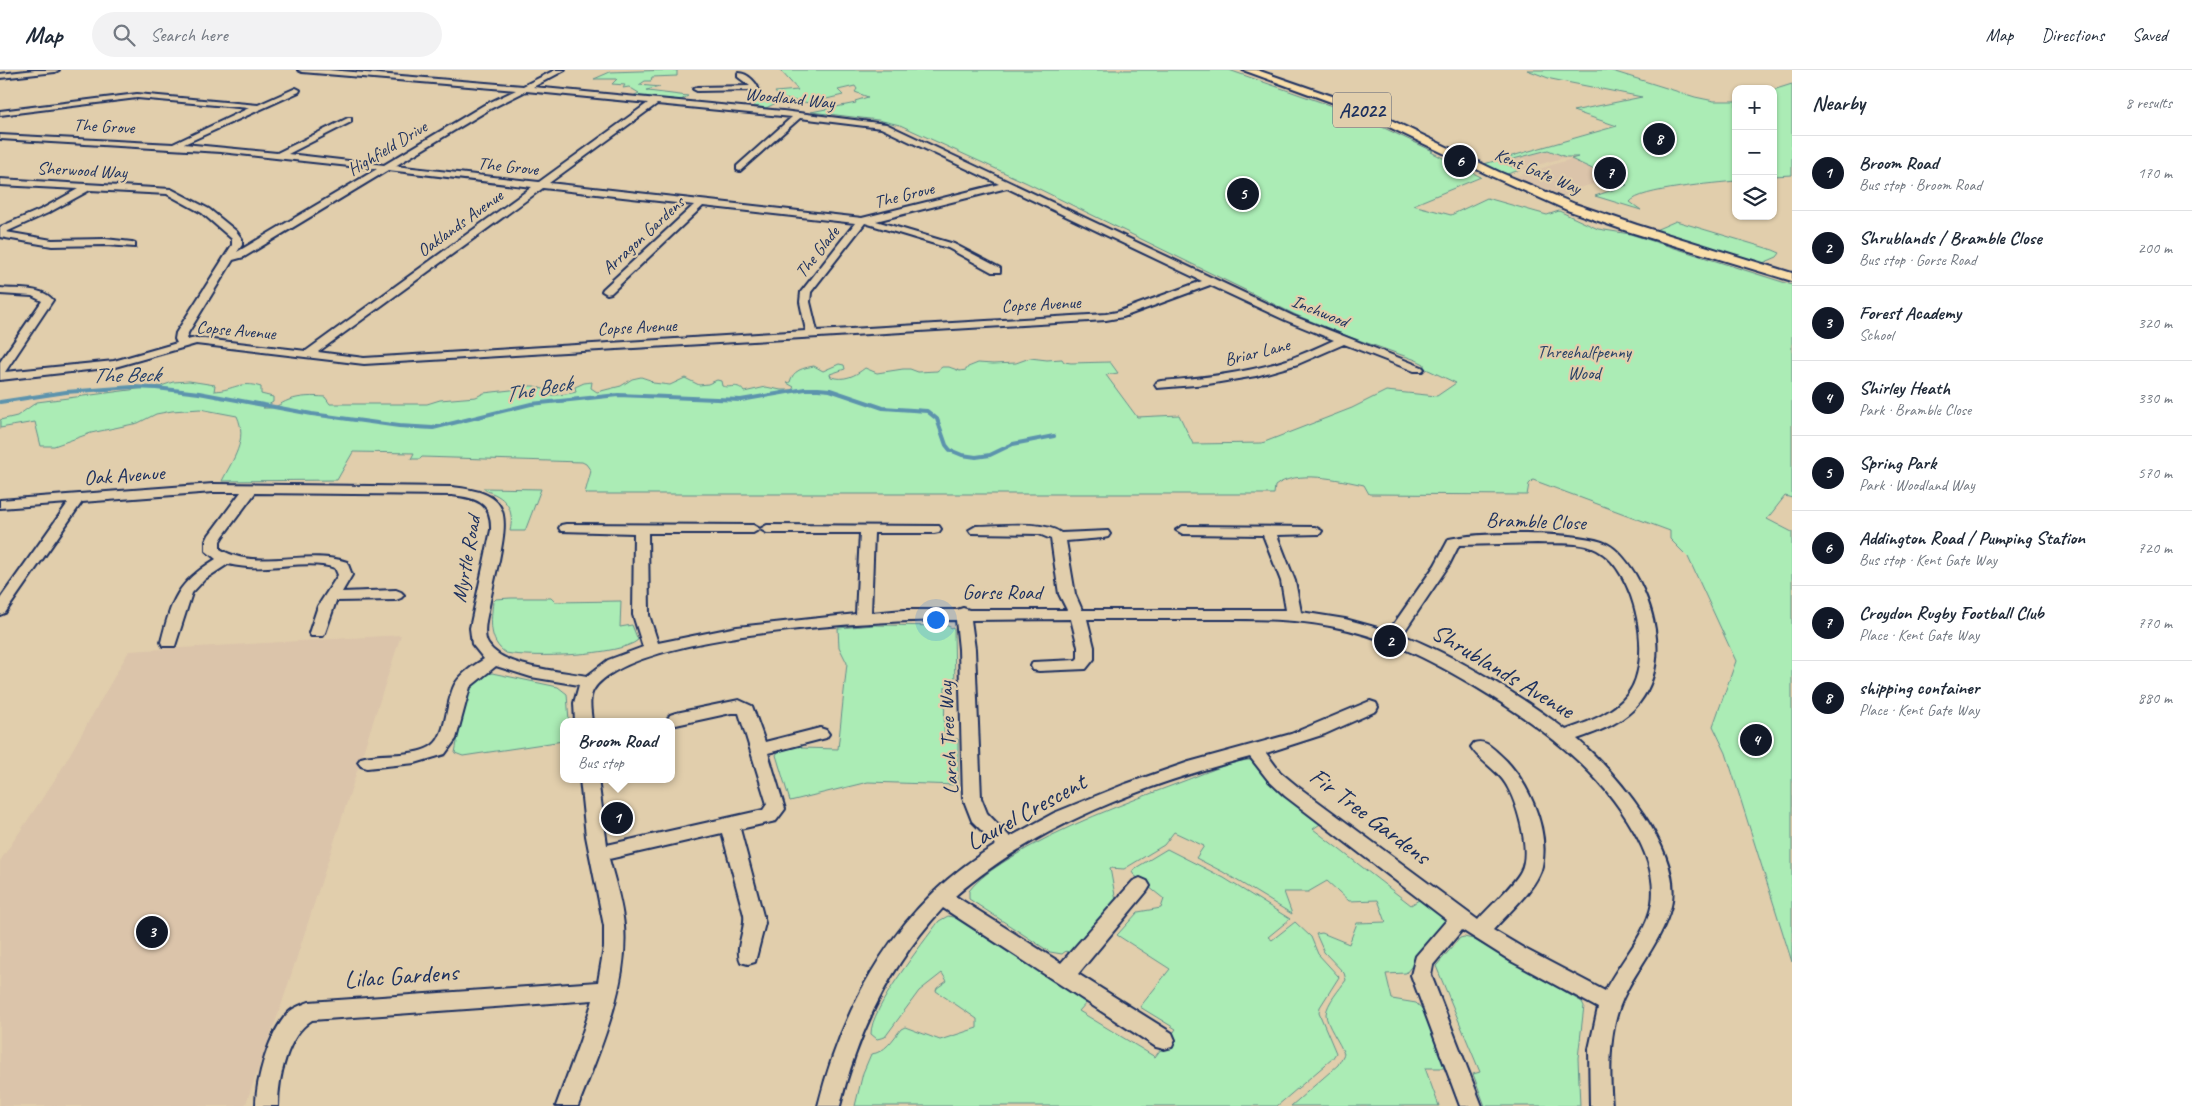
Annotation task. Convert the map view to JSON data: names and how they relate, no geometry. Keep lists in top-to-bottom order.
{
  "streets": {
    "main road": ["A2022", "Kent Gate Way"],
    "street": [
      "Woodland Way",
      "The Grove",
      "Highfield Drive",
      "Sherwood Way",
      "Oaklands Avenue",
      "Arragon Gardens",
      "The Glade",
      "Copse Avenue",
      "Inchwood",
      "Briar Lane",
      "Oak Avenue",
      "Bramble Close",
      "Myrtle Road",
      "Gorse Road",
      "Shrublands Avenue",
      "Larch Tree Way",
      "Laurel Crescent",
      "Fir Tree Gardens",
      "Lilac Gardens"
    ]
  },
  "crossings": [
    ["Woodland Way", "The Grove"],
    ["Woodland Way", "Highfield Drive"],
    ["Woodland Way", "Oaklands Avenue"],
    ["Woodland Way", "Copse Avenue"],
    ["Woodland Way", "Inchwood"],
    ["The Grove", "Highfield Drive"],
    ["The Grove", "Oaklands Avenue"],
    ["The Grove", "Arragon Gardens"],
    ["The Grove", "The Glade"],
    ["Oaklands Avenue", "Copse Avenue"],
    ["The Glade", "Copse Avenue"],
    ["Copse Avenue", "Inchwood"],
    ["Inchwood", "Briar Lane"],
    ["Oak Avenue", "Myrtle Road"],
    ["Bramble Close", "Gorse Road"],
    ["Bramble Close", "Shrublands Avenue"],
    ["Gorse Road", "Shrublands Avenue"],
    ["Gorse Road", "Larch Tree Way"],
    ["Shrublands Avenue", "Fir Tree Gardens"],
    ["Larch Tree Way", "Laurel Crescent"],
    ["Laurel Crescent", "Fir Tree Gardens"]
  ],
  "water": ["The Beck"],
  "parks": ["Threehalfpenny Wood"],
  "page": {
    "header": "Map",
    "search": "Search here",
    "nav": ["Map", "Directions", "Saved"],
    "heading": ["Nearby", "8 results"],
    "map_buttons": ["+", "−"],
    "pins": [
      "8",
      "6",
      "7",
      "5",
      "2",
      "4",
      "1",
      "3"
    ],
    "list": [
      {
        "mark": "1",
        "name": "Broom Road",
        "note": "Bus stop · Broom Road",
        "value": "170 m"
      },
      {
        "mark": "2",
        "name": "Shrublands / Bramble Close",
        "note": "Bus stop · Gorse Road",
        "value": "200 m"
      },
      {
        "mark": "3",
        "name": "Forest Academy",
        "note": "School",
        "value": "320 m"
      },
      {
        "mark": "4",
        "name": "Shirley Heath",
        "note": "Park · Bramble Close",
        "value": "330 m"
      },
      {
        "mark": "5",
        "name": "Spring Park",
        "note": "Park · Woodland Way",
        "value": "570 m"
      },
      {
        "mark": "6",
        "name": "Addington Road / Pumping Station",
        "note": "Bus stop · Kent Gate Way",
        "value": "720 m"
      },
      {
        "mark": "7",
        "name": "Croydon Rugby Football Club",
        "note": "Place · Kent Gate Way",
        "value": "770 m"
      },
      {
        "mark": "8",
        "name": "shipping container",
        "note": "Place · Kent Gate Way",
        "value": "880 m"
      }
    ],
    "popup": ["Broom Road", "Bus stop"]
  }
}
